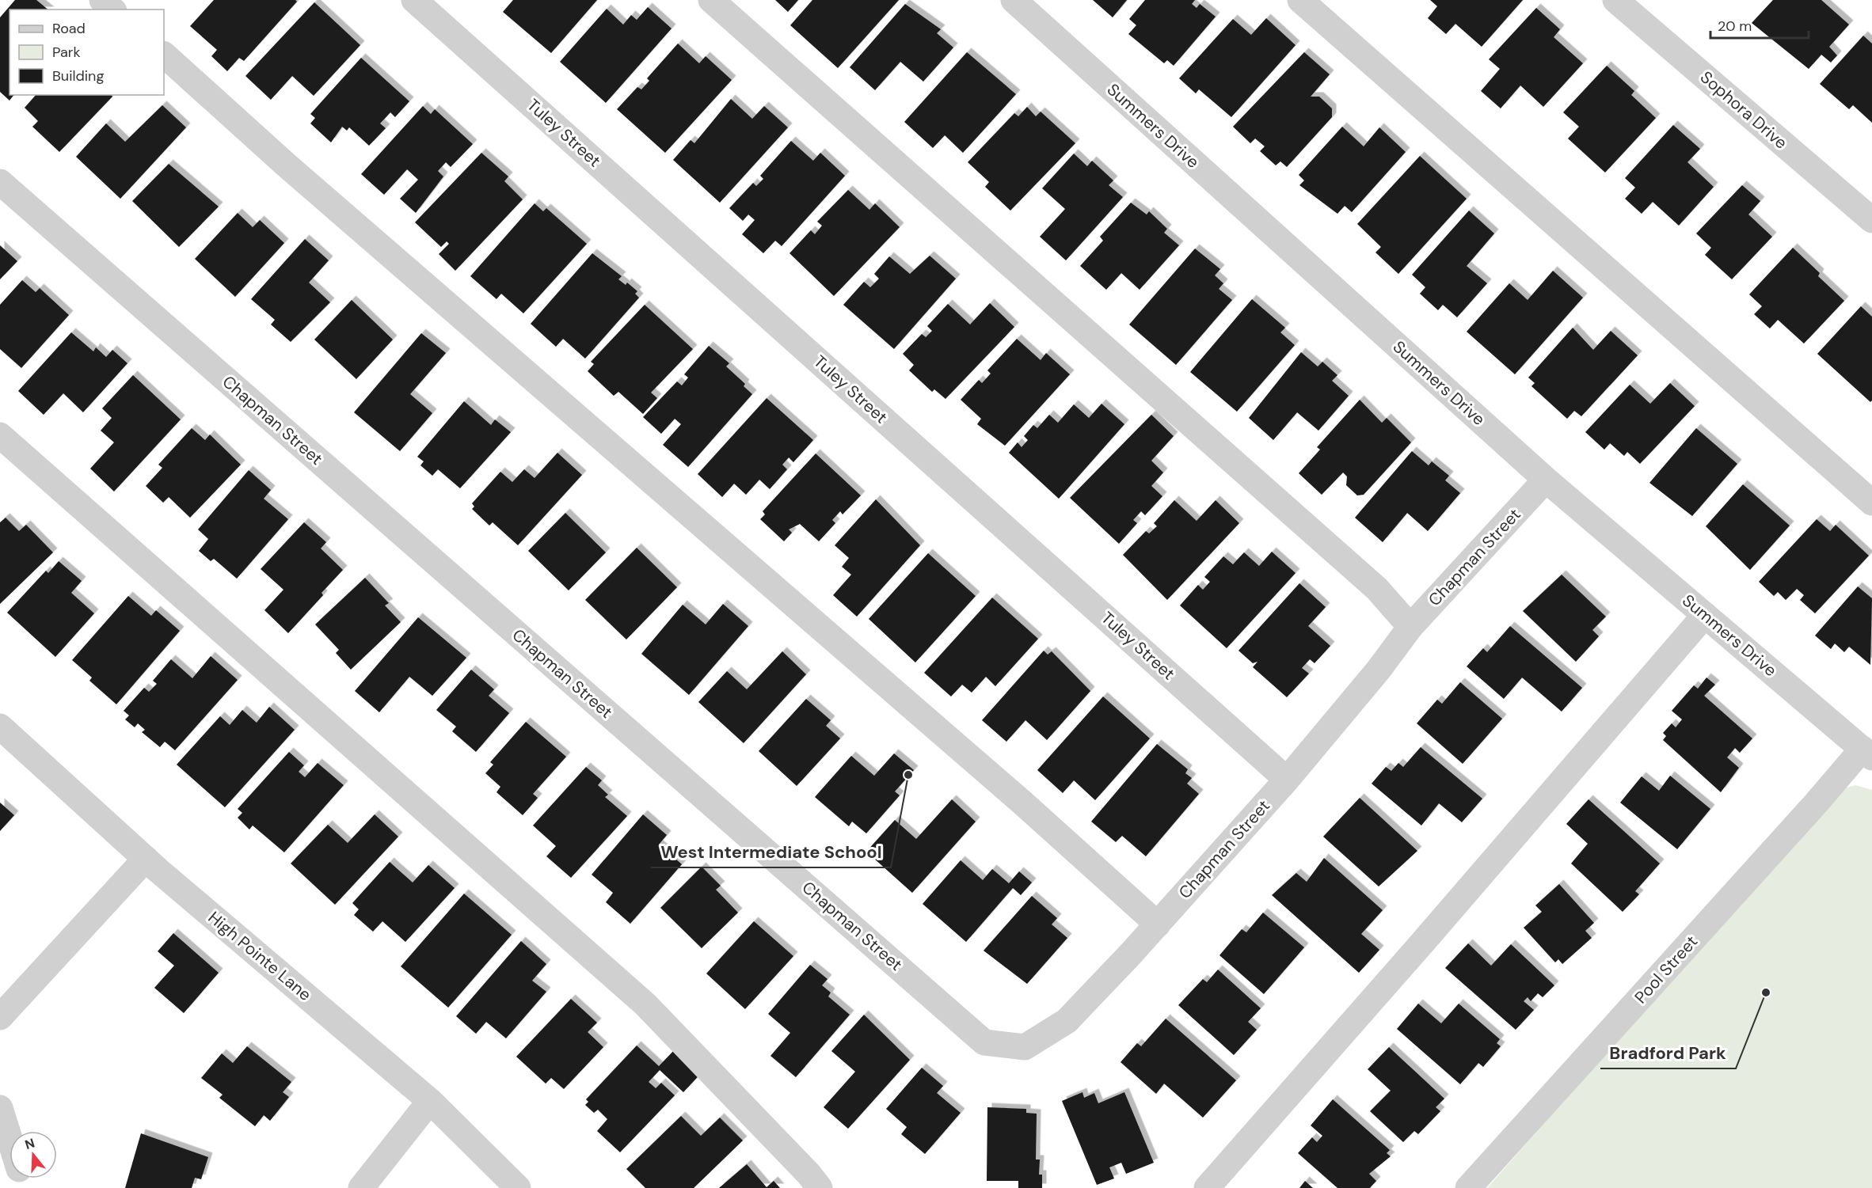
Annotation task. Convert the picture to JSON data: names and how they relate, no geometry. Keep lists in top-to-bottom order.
{
  "streets": {
    "street": [
      "Sophora Drive",
      "Summers Drive",
      "Tuley Street",
      "Chapman Street",
      "High Pointe Lane",
      "Pool Street"
    ]
  },
  "crossings": [
    ["Summers Drive", "Chapman Street"],
    ["Summers Drive", "Pool Street"],
    ["Tuley Street", "Chapman Street"]
  ],
  "places": ["West Intermediate School", "Bradford Park"],
  "legend": ["Road", "Park", "Building"],
  "scale_bar": "20 m",
  "north": "top"
}
